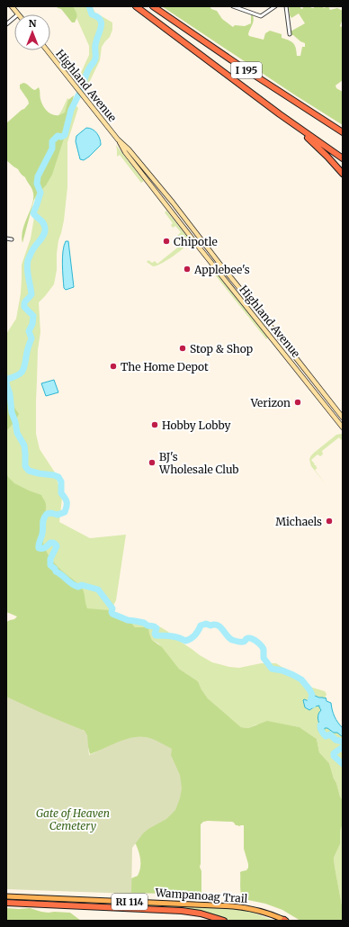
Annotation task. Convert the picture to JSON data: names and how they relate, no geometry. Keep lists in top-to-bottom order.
{
  "streets": {
    "highway": ["I 195", "Wampanoag Trail", "RI 114"],
    "main road": ["Highland Avenue"]
  },
  "parks": ["Gate of Heaven Cemetery"],
  "places": [
    "Chipotle",
    "Applebee's",
    "Stop & Shop",
    "The Home Depot",
    "Verizon",
    "Hobby Lobby",
    "BJ's Wholesale Club",
    "Michaels"
  ],
  "north": "top"
}
